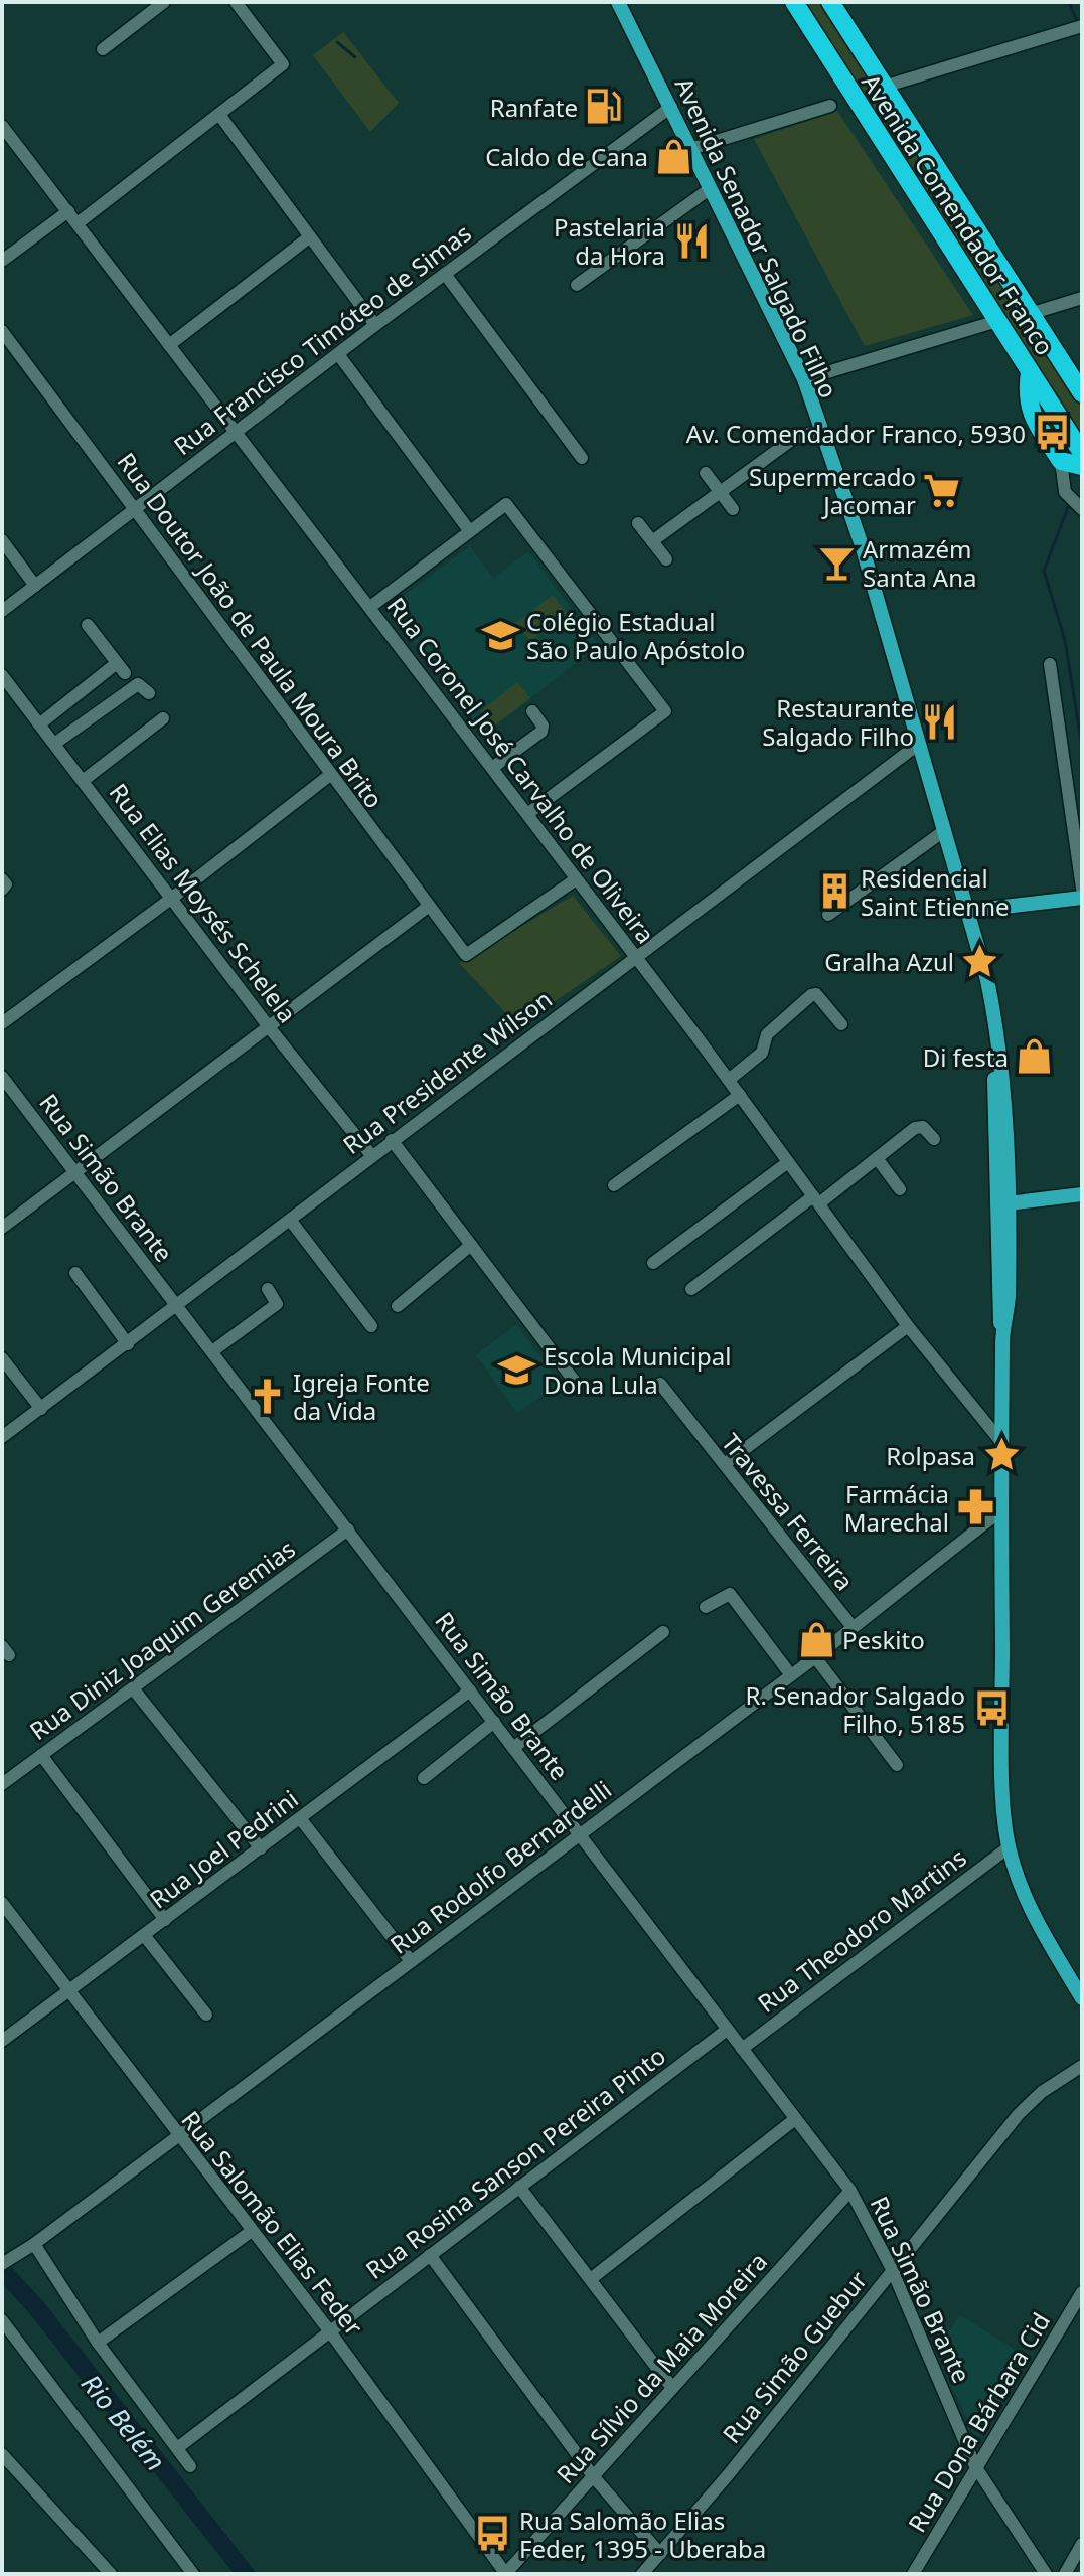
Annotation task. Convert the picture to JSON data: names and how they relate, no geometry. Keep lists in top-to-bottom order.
{
  "streets": {
    "highway": ["Avenida Comendador Franco"],
    "main road": ["Avenida Senador Salgado Filho"],
    "street": [
      "Rua Francisco Timóteo de Simas",
      "Rua Doutor João de Paula Moura Brito",
      "Rua Coronel José Carvalho de Oliveira",
      "Rua Elias Moysés Schelela",
      "Rua Presidente Wilson",
      "Rua Simão Brante",
      "Travessa Ferreira",
      "Rua Diniz Joaquim Geremias",
      "Rua Joel Pedrini",
      "Rua Rodolfo Bernardelli",
      "Rua Theodoro Martins",
      "Rua Rosina Sanson Pereira Pinto",
      "Rua Salomão Elias Feder",
      "Rua Simão Guebur",
      "Rua Sílvio da Maia Moreira",
      "Rua Dona Bárbara Cid"
    ]
  },
  "crossings": [
    ["Avenida Senador Salgado Filho", "Rua Francisco Timóteo de Simas"],
    ["Avenida Senador Salgado Filho", "Rua Coronel José Carvalho de Oliveira"],
    ["Avenida Senador Salgado Filho", "Rua Presidente Wilson"],
    ["Avenida Senador Salgado Filho", "Rua Rodolfo Bernardelli"],
    ["Avenida Senador Salgado Filho", "Rua Theodoro Martins"],
    ["Rua Francisco Timóteo de Simas", "Rua Doutor João de Paula Moura Brito"],
    ["Rua Francisco Timóteo de Simas", "Rua Coronel José Carvalho de Oliveira"],
    ["Rua Doutor João de Paula Moura Brito", "Rua Coronel José Carvalho de Oliveira"],
    ["Rua Coronel José Carvalho de Oliveira", "Rua Presidente Wilson"],
    ["Rua Elias Moysés Schelela", "Rua Presidente Wilson"],
    ["Rua Presidente Wilson", "Rua Simão Brante"],
    ["Rua Simão Brante", "Rua Diniz Joaquim Geremias"],
    ["Rua Simão Brante", "Rua Joel Pedrini"],
    ["Rua Simão Brante", "Rua Rodolfo Bernardelli"],
    ["Rua Simão Brante", "Rua Theodoro Martins"],
    ["Rua Simão Brante", "Rua Rosina Sanson Pereira Pinto"],
    ["Rua Simão Brante", "Rua Simão Guebur"],
    ["Rua Simão Brante", "Rua Sílvio da Maia Moreira"],
    ["Rua Simão Brante", "Rua Dona Bárbara Cid"],
    ["Travessa Ferreira", "Rua Rodolfo Bernardelli"],
    ["Rua Joel Pedrini", "Rua Salomão Elias Feder"],
    ["Rua Rodolfo Bernardelli", "Rua Salomão Elias Feder"],
    ["Rua Rosina Sanson Pereira Pinto", "Rua Salomão Elias Feder"],
    ["Rua Salomão Elias Feder", "Rua Sílvio da Maia Moreira"]
  ],
  "water": ["Rio Belém"],
  "places": {
    "fuel station": ["Ranfate"],
    "shop": ["Caldo de Cana", "Di festa", "Peskito"],
    "restaurant": ["Pastelaria da Hora", "Restaurante Salgado Filho"],
    "bus stop": ["Av. Comendador Franco, 5930", "R. Senador Salgado Filho, 5185", "Rua Salomão Elias Feder, 1395 - Uberaba"],
    "supermarket": ["Supermercado Jacomar"],
    "bar": ["Armazém Santa Ana"],
    "school or university": ["Colégio Estadual São Paulo Apóstolo", "Escola Municipal Dona Lula"],
    "building": ["Residencial Saint Etienne"],
    "place": ["Gralha Azul", "Rolpasa"],
    "church": ["Igreja Fonte da Vida"],
    "pharmacy": ["Farmácia Marechal"]
  }
}
